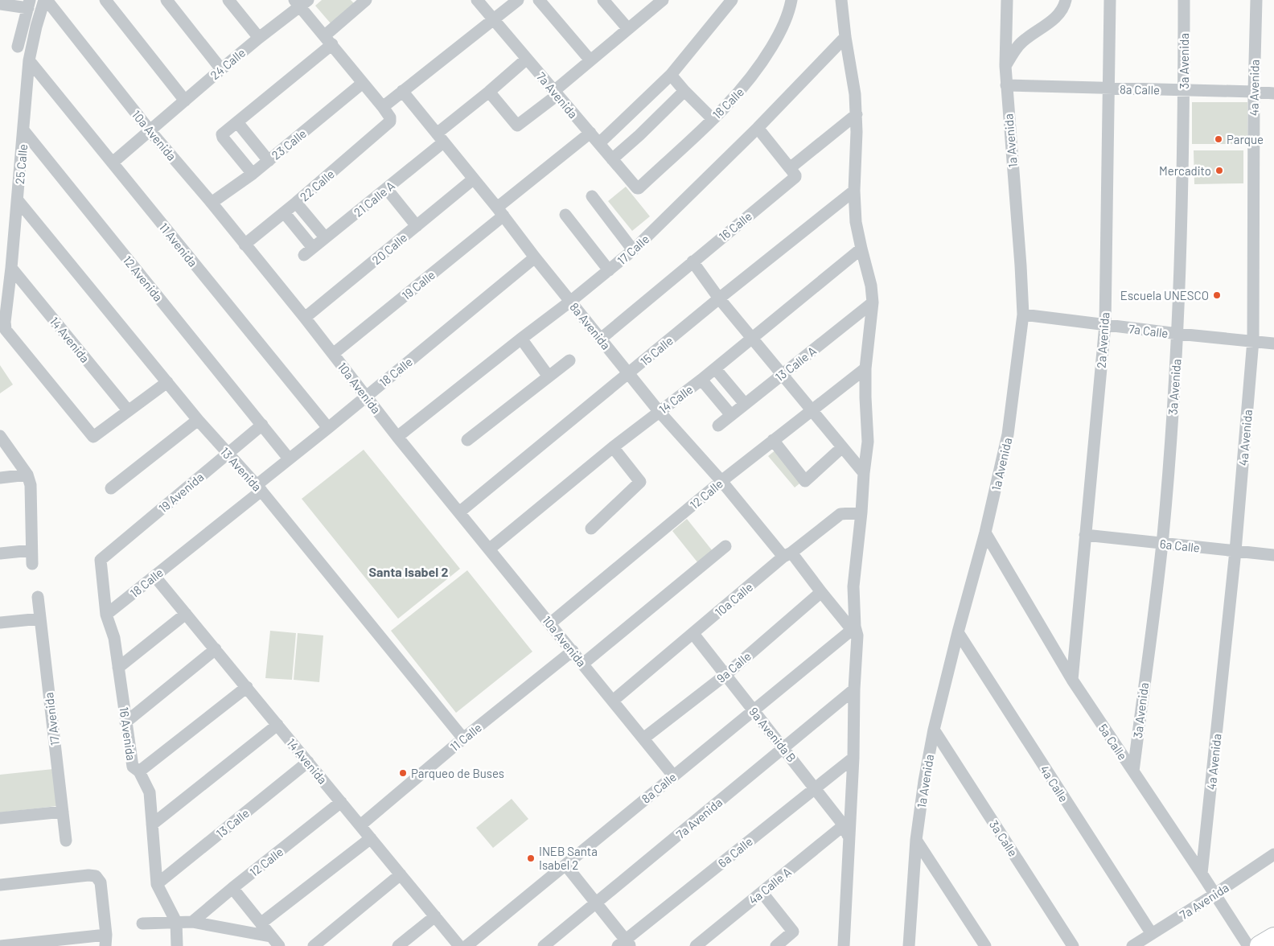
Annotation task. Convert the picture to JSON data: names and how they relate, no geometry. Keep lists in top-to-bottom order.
{
  "streets": {
    "street": [
      "3a Avenida",
      "24 Calle",
      "4a Avenida",
      "8a Calle",
      "7a Avenida",
      "18 Calle",
      "10a Avenida",
      "1a Avenida",
      "23 Calle",
      "25 Calle",
      "22 Calle",
      "21 Calle A",
      "16 Calle",
      "11 Avenida",
      "20 Calle",
      "17 Calle",
      "12 Avenida",
      "19 Calle",
      "8a Avenida",
      "7a Calle",
      "14 Avenida",
      "2a Avenida",
      "15 Calle",
      "13 Calle A",
      "14 Calle",
      "13 Avenida",
      "19 Avenida",
      "12 Calle",
      "6a Calle",
      "10a Calle",
      "9a Calle",
      "17 Avenida",
      "16 Avenida",
      "9a Avenida B",
      "11 Calle",
      "5a Calle",
      "4a Calle",
      "13 Calle",
      "3a Calle",
      "4a Calle A"
    ]
  },
  "crossings": [
    ["3a Avenida", "8a Calle"],
    ["3a Avenida", "7a Calle"],
    ["3a Avenida", "6a Calle"],
    ["3a Avenida", "5a Calle"],
    ["24 Calle", "10a Avenida"],
    ["24 Calle", "11 Avenida"],
    ["4a Avenida", "8a Calle"],
    ["4a Avenida", "7a Calle"],
    ["4a Avenida", "6a Calle"],
    ["4a Avenida", "5a Calle"],
    ["8a Calle", "10a Avenida"],
    ["8a Calle", "1a Avenida"],
    ["8a Calle", "8a Avenida"],
    ["8a Calle", "2a Avenida"],
    ["8a Calle", "9a Avenida B"],
    ["7a Avenida", "18 Calle"],
    ["7a Avenida", "19 Calle"],
    ["7a Avenida", "9a Avenida B"],
    ["7a Avenida", "5a Calle"],
    ["7a Avenida", "4a Calle"],
    ["18 Calle", "10a Avenida"],
    ["18 Calle", "11 Avenida"],
    ["18 Calle", "12 Avenida"],
    ["18 Calle", "8a Avenida"],
    ["18 Calle", "14 Avenida"],
    ["18 Calle", "13 Avenida"],
    ["18 Calle", "16 Avenida"],
    ["10a Avenida", "23 Calle"],
    ["10a Avenida", "25 Calle"],
    ["10a Avenida", "22 Calle"],
    ["10a Avenida", "20 Calle"],
    ["10a Avenida", "17 Calle"],
    ["10a Avenida", "19 Calle"],
    ["10a Avenida", "15 Calle"],
    ["10a Avenida", "14 Calle"],
    ["10a Avenida", "12 Calle"],
    ["10a Avenida", "10a Calle"],
    ["10a Avenida", "9a Calle"],
    ["10a Avenida", "11 Calle"],
    ["1a Avenida", "7a Calle"],
    ["1a Avenida", "5a Calle"],
    ["1a Avenida", "4a Calle"],
    ["1a Avenida", "3a Calle"],
    ["25 Calle", "11 Avenida"],
    ["25 Calle", "12 Avenida"],
    ["25 Calle", "14 Avenida"],
    ["25 Calle", "13 Avenida"],
    ["22 Calle", "21 Calle A"],
    ["21 Calle A", "8a Avenida"],
    ["16 Calle", "8a Avenida"],
    ["20 Calle", "8a Avenida"],
    ["17 Calle", "8a Avenida"],
    ["12 Avenida", "19 Avenida"],
    ["19 Calle", "8a Avenida"],
    ["8a Avenida", "15 Calle"],
    ["8a Avenida", "14 Calle"],
    ["8a Avenida", "12 Calle"],
    ["8a Avenida", "10a Calle"],
    ["8a Avenida", "9a Calle"],
    ["7a Calle", "2a Avenida"],
    ["14 Avenida", "12 Calle"],
    ["14 Avenida", "11 Calle"],
    ["14 Avenida", "13 Calle"],
    ["2a Avenida", "6a Calle"],
    ["2a Avenida", "5a Calle"],
    ["13 Avenida", "19 Avenida"],
    ["13 Avenida", "11 Calle"],
    ["19 Avenida", "16 Avenida"],
    ["6a Calle", "9a Avenida B"],
    ["10a Calle", "9a Avenida B"],
    ["9a Calle", "9a Avenida B"],
    ["16 Avenida", "13 Calle"],
    ["9a Avenida B", "4a Calle A"]
  ],
  "districts": ["Santa Isabel 2"],
  "places": [
    "Parque",
    "Mercadito",
    "Escuela UNESCO",
    "Parqueo de Buses",
    "INEB Santa Isabel 2"
  ]
}
